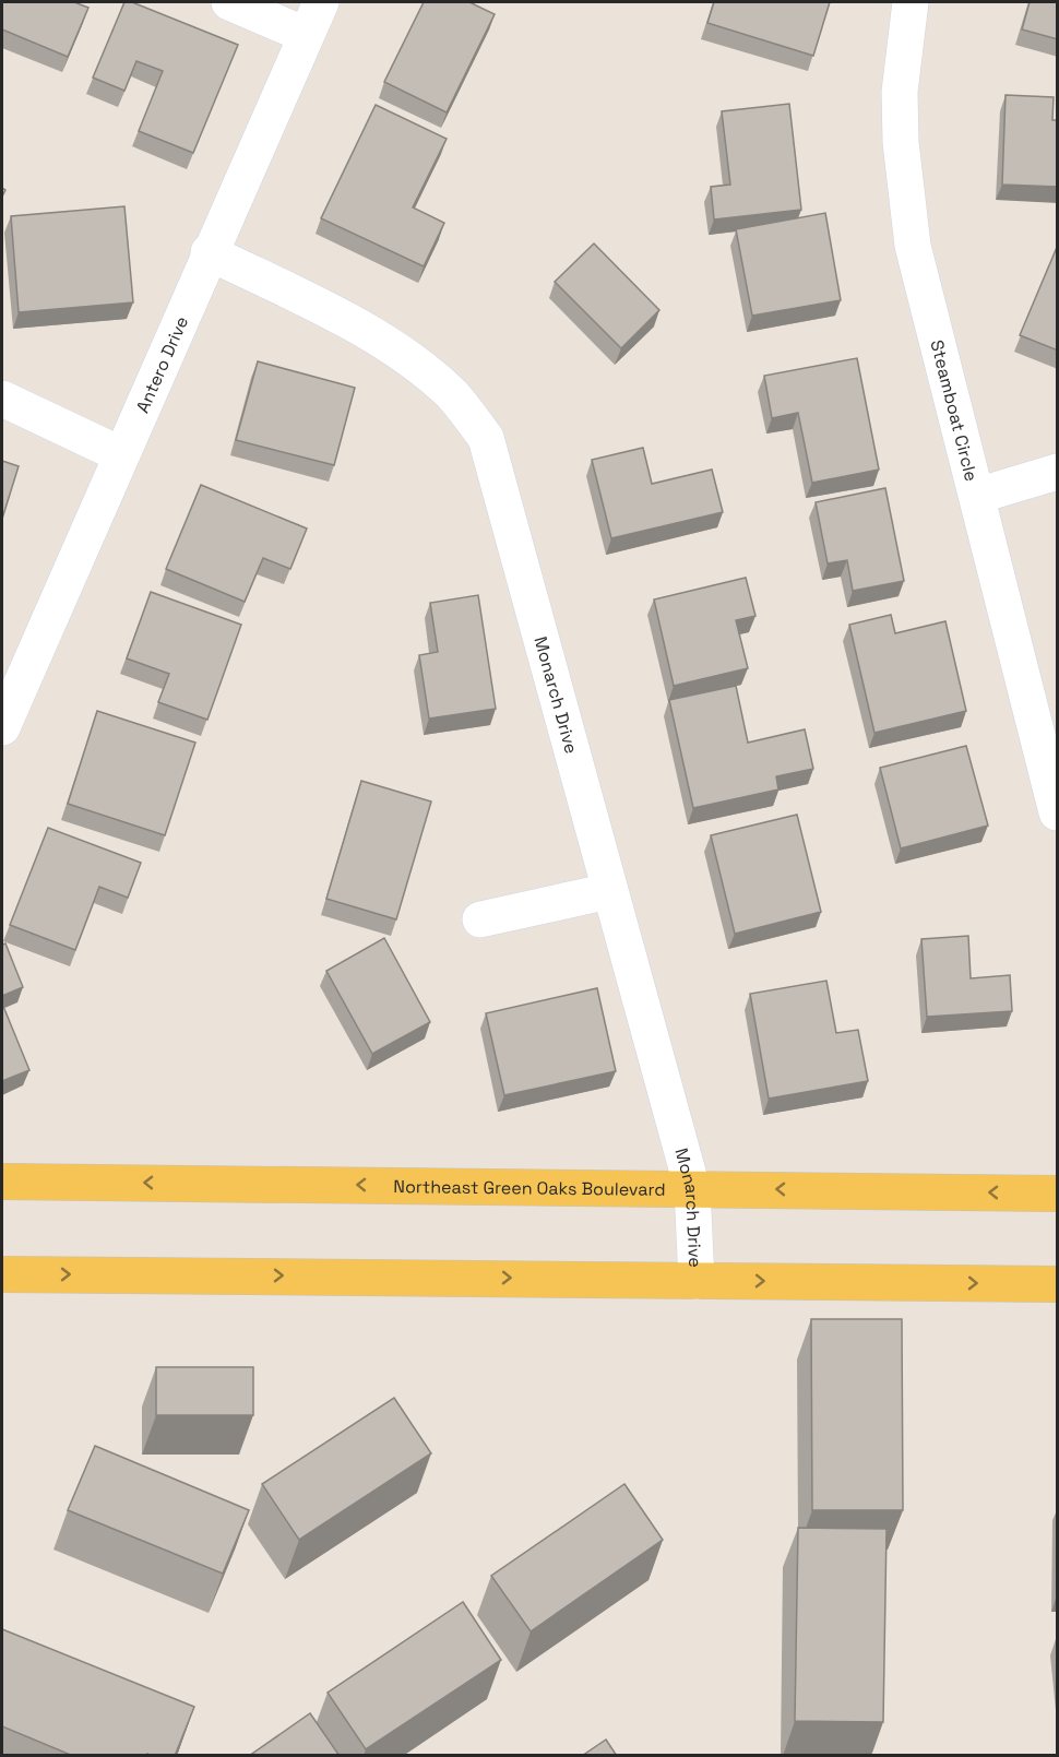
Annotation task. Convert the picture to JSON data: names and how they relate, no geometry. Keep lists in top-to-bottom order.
{
  "streets": {
    "main road": ["Northeast Green Oaks Boulevard"],
    "street": ["Antero Drive", "Steamboat Circle", "Monarch Drive"]
  },
  "crossings": [
    ["Antero Drive", "Monarch Drive"],
    ["Monarch Drive", "Northeast Green Oaks Boulevard"]
  ]
}
